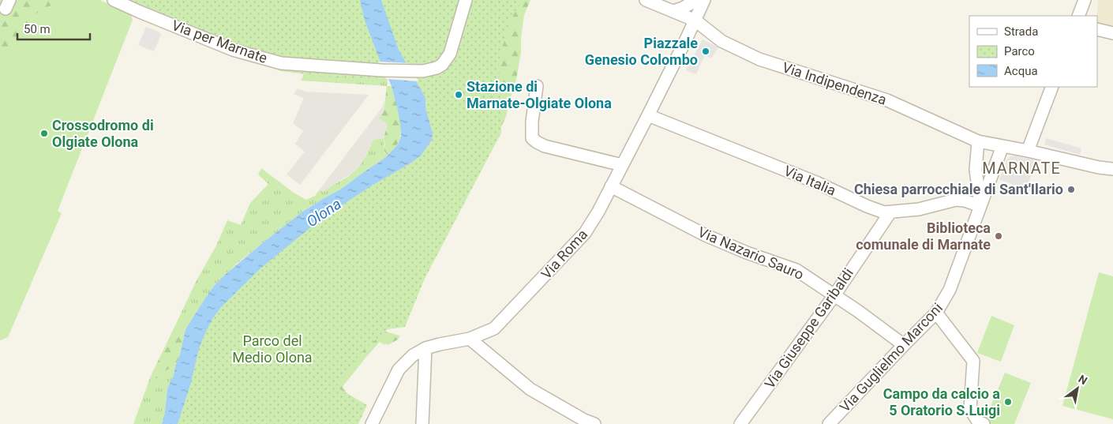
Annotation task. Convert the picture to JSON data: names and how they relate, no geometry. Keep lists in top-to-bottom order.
{
  "streets": {
    "street": [
      "Via per Marnate",
      "Via Indipendenza",
      "Via Italia",
      "Via Nazario Sauro",
      "Via Roma",
      "Via Giuseppe Garibaldi",
      "Via Guglielmo Marconi"
    ]
  },
  "crossings": [
    ["Via Indipendenza", "Via Roma"],
    ["Via Indipendenza", "Via Guglielmo Marconi"],
    ["Via Italia", "Via Roma"],
    ["Via Italia", "Via Giuseppe Garibaldi"],
    ["Via Italia", "Via Guglielmo Marconi"],
    ["Via Nazario Sauro", "Via Roma"],
    ["Via Nazario Sauro", "Via Giuseppe Garibaldi"],
    ["Via Nazario Sauro", "Via Guglielmo Marconi"]
  ],
  "districts": ["MARNATE"],
  "water": ["Olona"],
  "parks": ["Parco del Medio Olona"],
  "places": [
    "Piazzale Genesio Colombo",
    "Stazione di Marnate-Olgiate Olona",
    "Crossodromo di Olgiate Olona",
    "Chiesa parrocchiale di Sant'Ilario",
    "Biblioteca comunale di Marnate",
    "Campo da calcio a 5 Oratorio S.Luigi"
  ],
  "legend": ["Strada", "Parco", "Acqua"],
  "scale_bar": "50 m",
  "north": "top right"
}
